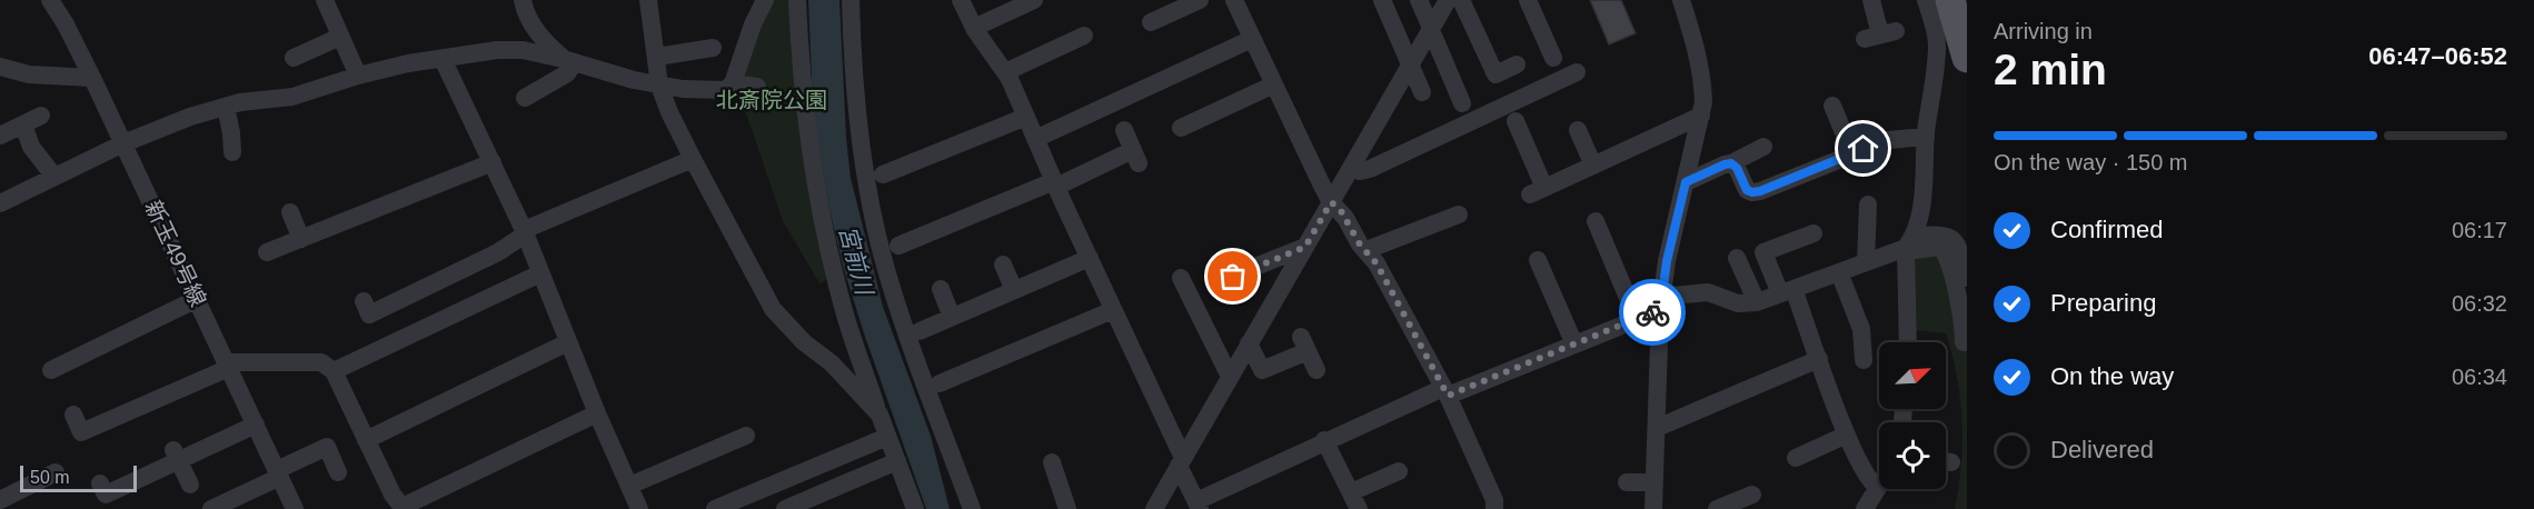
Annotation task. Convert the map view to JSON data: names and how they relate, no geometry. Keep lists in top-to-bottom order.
{
  "streets": {
    "street": ["新玉49号線"]
  },
  "water": ["宮前川"],
  "parks": ["北斎院公園"],
  "scale_bar": "50 m",
  "north": "top right",
  "page": {
    "heading": ["2 min", "Arriving in", "06:47–06:52"],
    "bar": "On the way · 150 m",
    "list": [
      ["Confirmed", "06:17"],
      ["Preparing", "06:32"],
      ["On the way", "06:34"],
      "Delivered"
    ],
    "scale": "50 m"
  }
}
